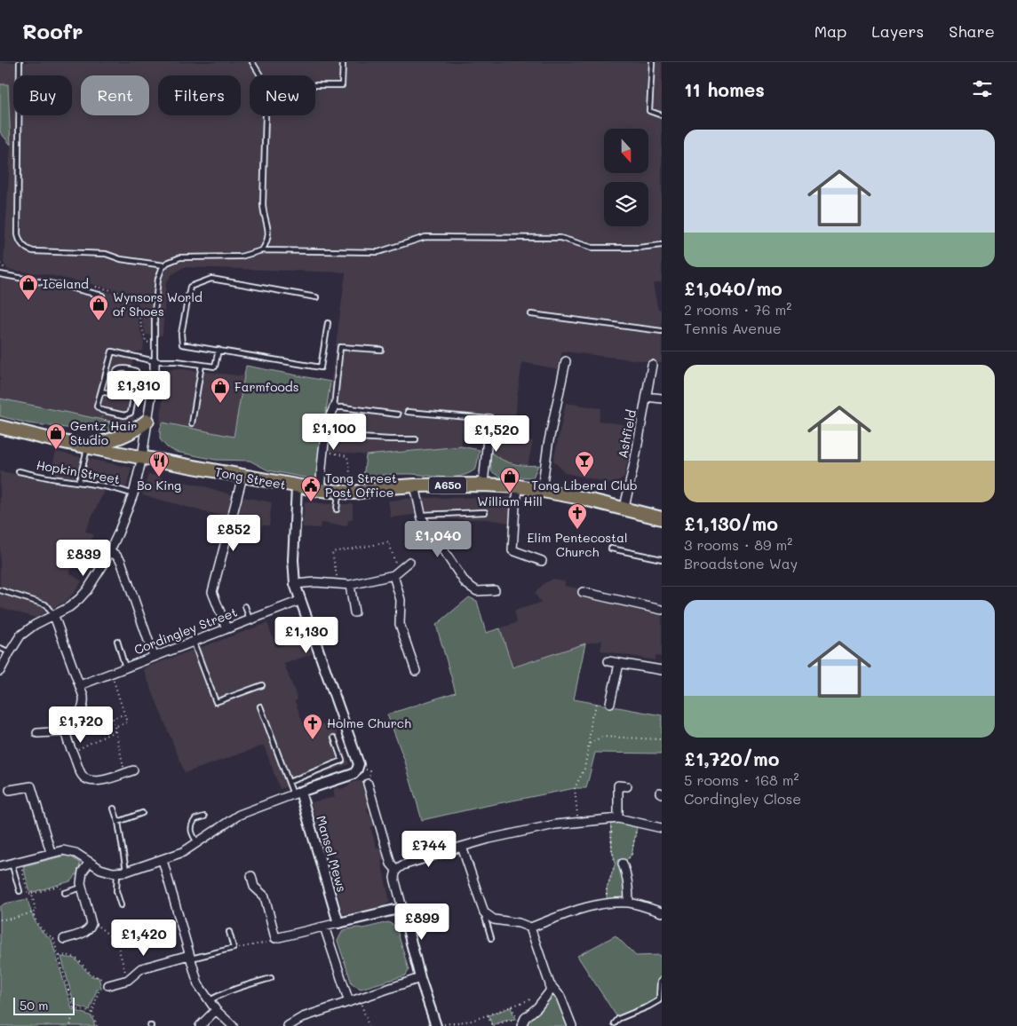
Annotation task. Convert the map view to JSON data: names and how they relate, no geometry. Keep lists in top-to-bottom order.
{
  "streets": {
    "highway": ["Tong Street", "A650"],
    "street": ["Ashfield", "Cordingley Street", "Mansel Mews"],
    "lane": ["Hopkin Street"]
  },
  "crossings": [
    ["Ashfield", "Tong Street"]
  ],
  "places": {
    "shop": [
      "Iceland",
      "Wynsors World of Shoes",
      "Farmfoods",
      "Gentz Hair Studio",
      "William Hill"
    ],
    "restaurant": ["Bo King"],
    "bar": ["Tong Liberal Club"],
    "public building": ["Tong Street Post Office"],
    "church": ["Elim Pentecostal Church", "Holme Church"]
  },
  "scale_bar": "50 m",
  "north": "bottom",
  "page": {
    "header": "Roofr",
    "nav": ["Map", "Layers", "Share"],
    "heading": "11 homes",
    "chip": [
      "Buy",
      "Rent",
      "Filters",
      "New"
    ],
    "list": [
      {
        "name": "£1,040/mo",
        "note": "2 rooms · 76 m² · Tennis Avenue"
      },
      {
        "name": "£1,130/mo",
        "note": "3 rooms · 89 m² · Broadstone Way"
      },
      {
        "name": "£1,720/mo",
        "note": "5 rooms · 168 m² · Cordingley Close"
      }
    ],
    "price": [
      "£1,310",
      "£1,100",
      "£1,520",
      "£852",
      "£1,040",
      "£839",
      "£1,130",
      "£1,720",
      "£744",
      "£899",
      "£1,420"
    ],
    "scale": "50 m"
  }
}
